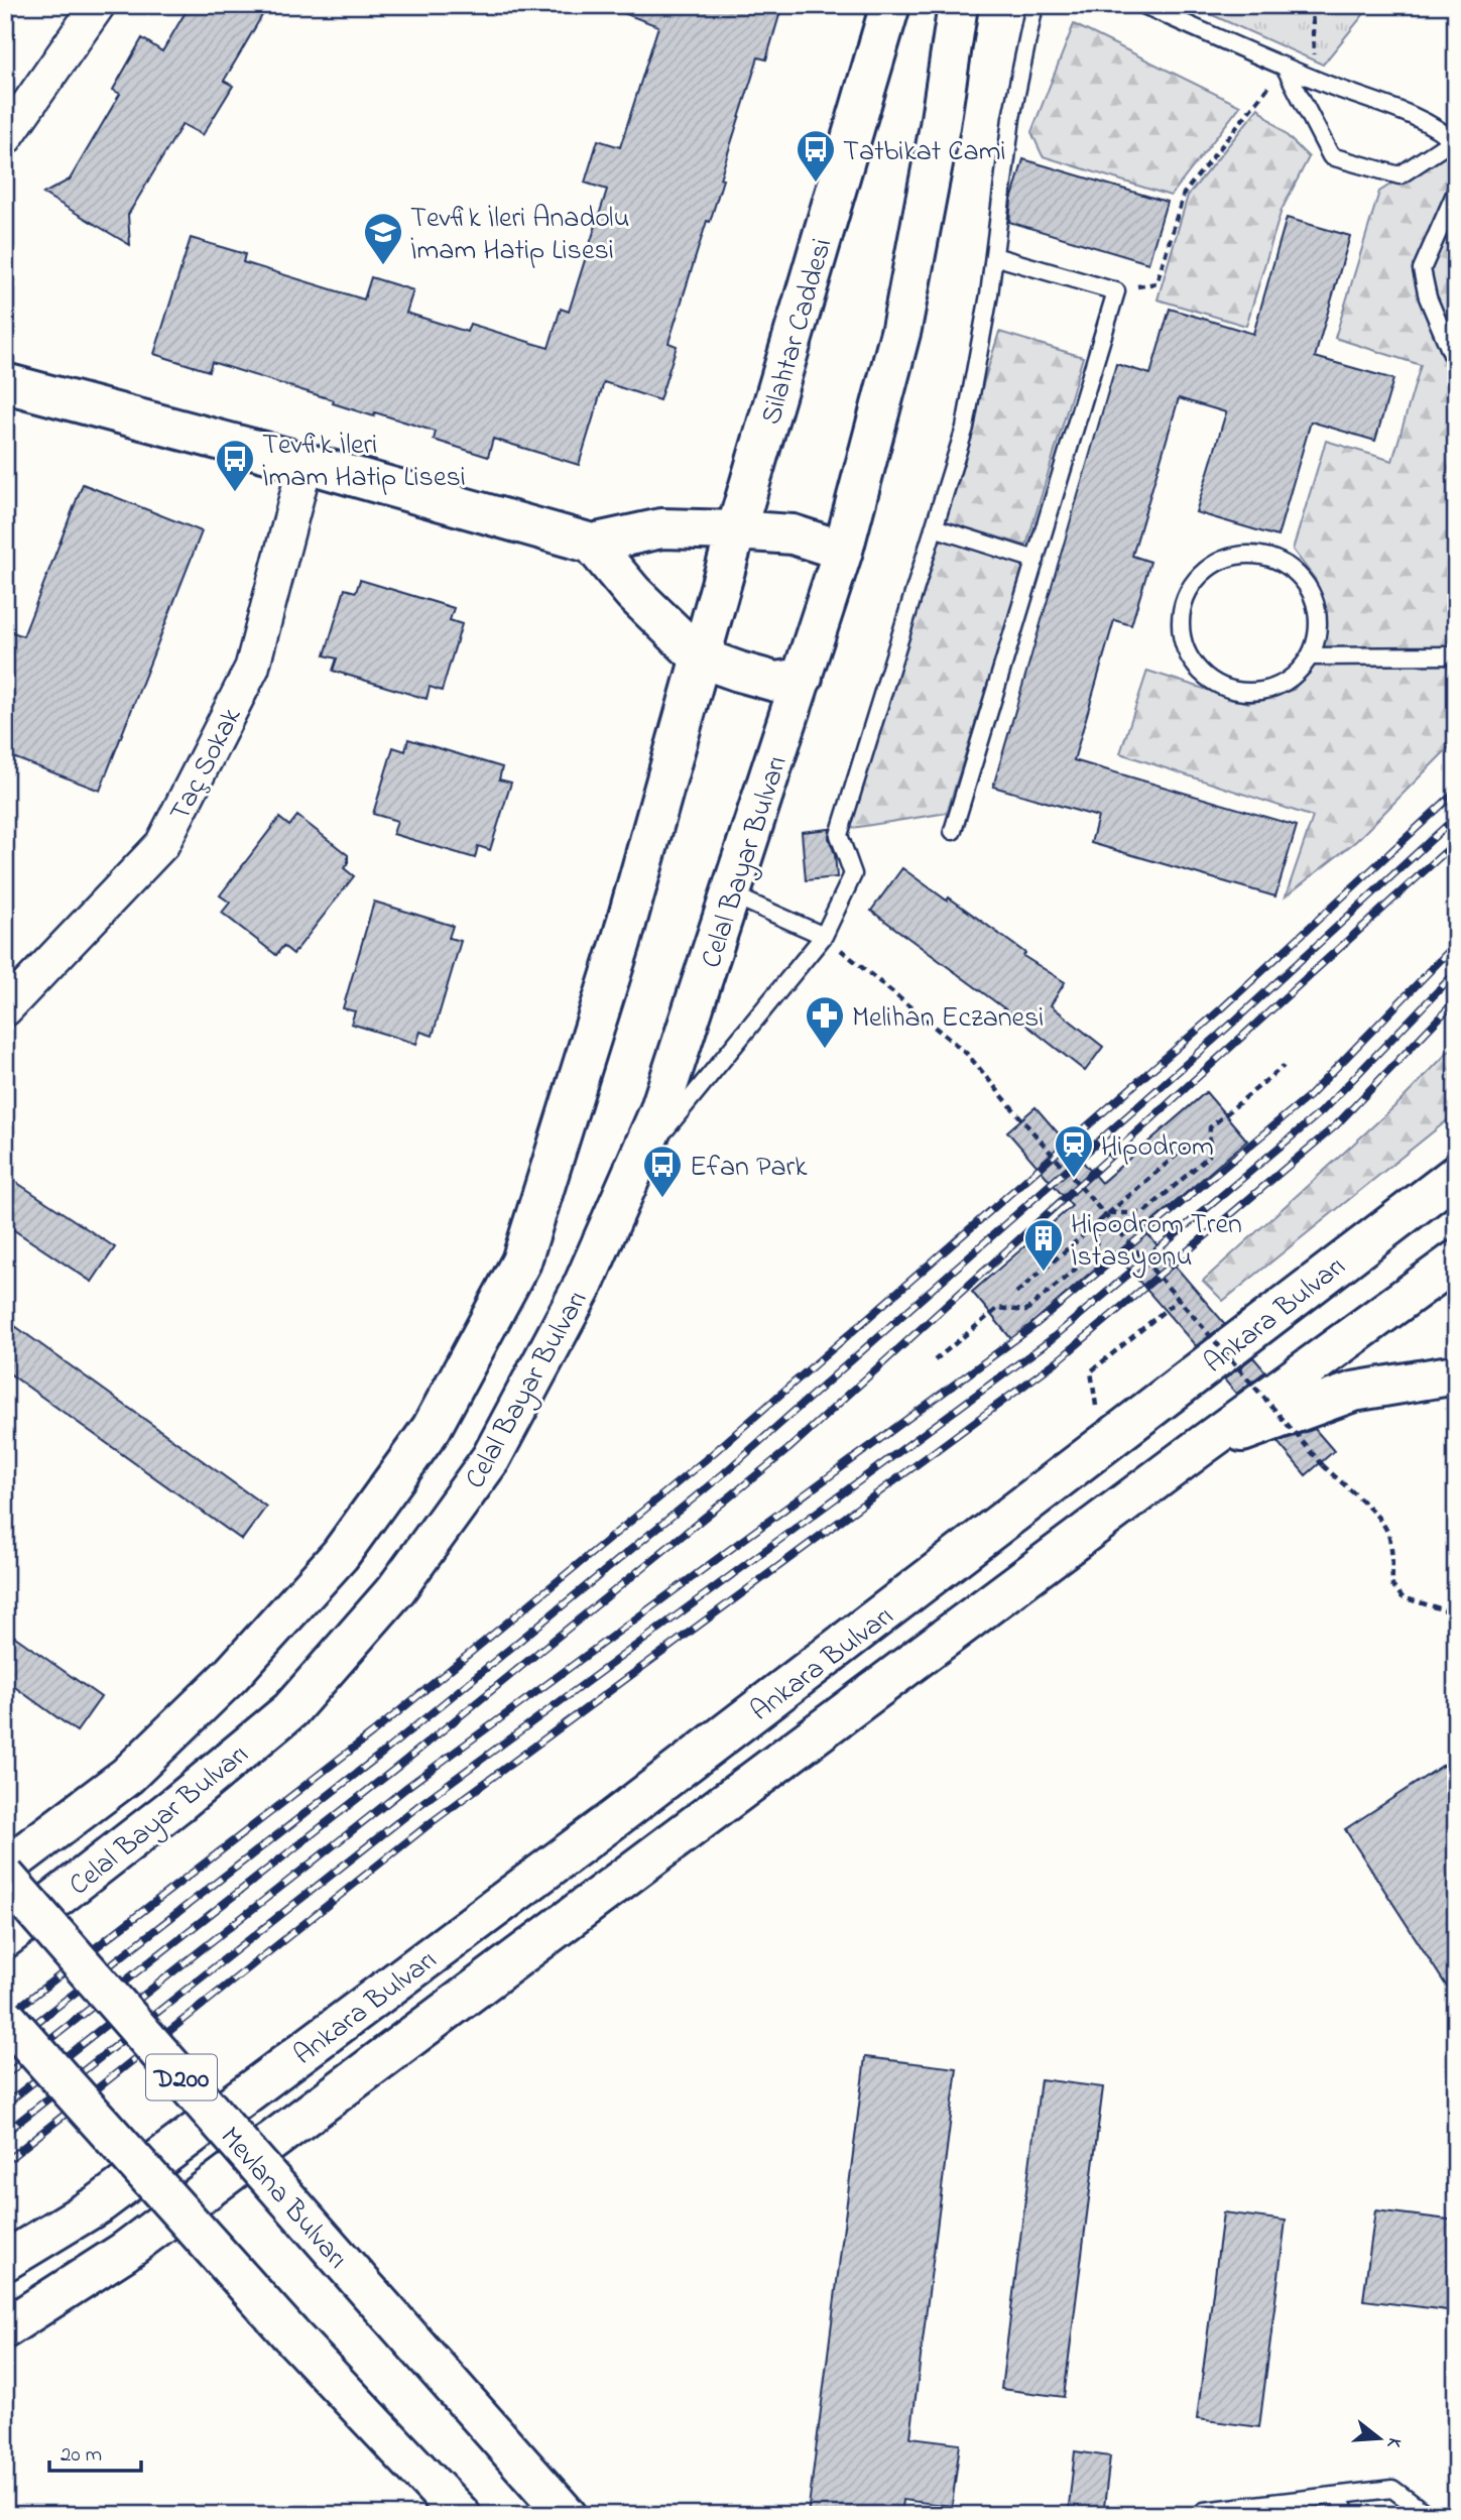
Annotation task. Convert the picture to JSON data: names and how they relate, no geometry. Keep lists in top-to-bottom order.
{
  "streets": {
    "main road": [
      "Silahtar Caddesi",
      "Celal Bayar Bulvarı",
      "Ankara Bulvarı",
      "D200",
      "Mevlana Bulvarı"
    ],
    "street": ["Taç Sokak"]
  },
  "crossings": [
    ["Silahtar Caddesi", "Celal Bayar Bulvarı"]
  ],
  "places": {
    "bus stop": ["Tatbikat Cami", "Tevfik İleri İmam Hatip Lisesi", "Efan Park"],
    "school or university": ["Tevfik İleri Anadolu İmam Hatip Lisesi"],
    "pharmacy": ["Melihan Eczanesi"],
    "station": ["Hipodrom"],
    "building": ["Hipodrom Tren İstasyonu"]
  },
  "scale_bar": "20 m",
  "north": "right"
}
